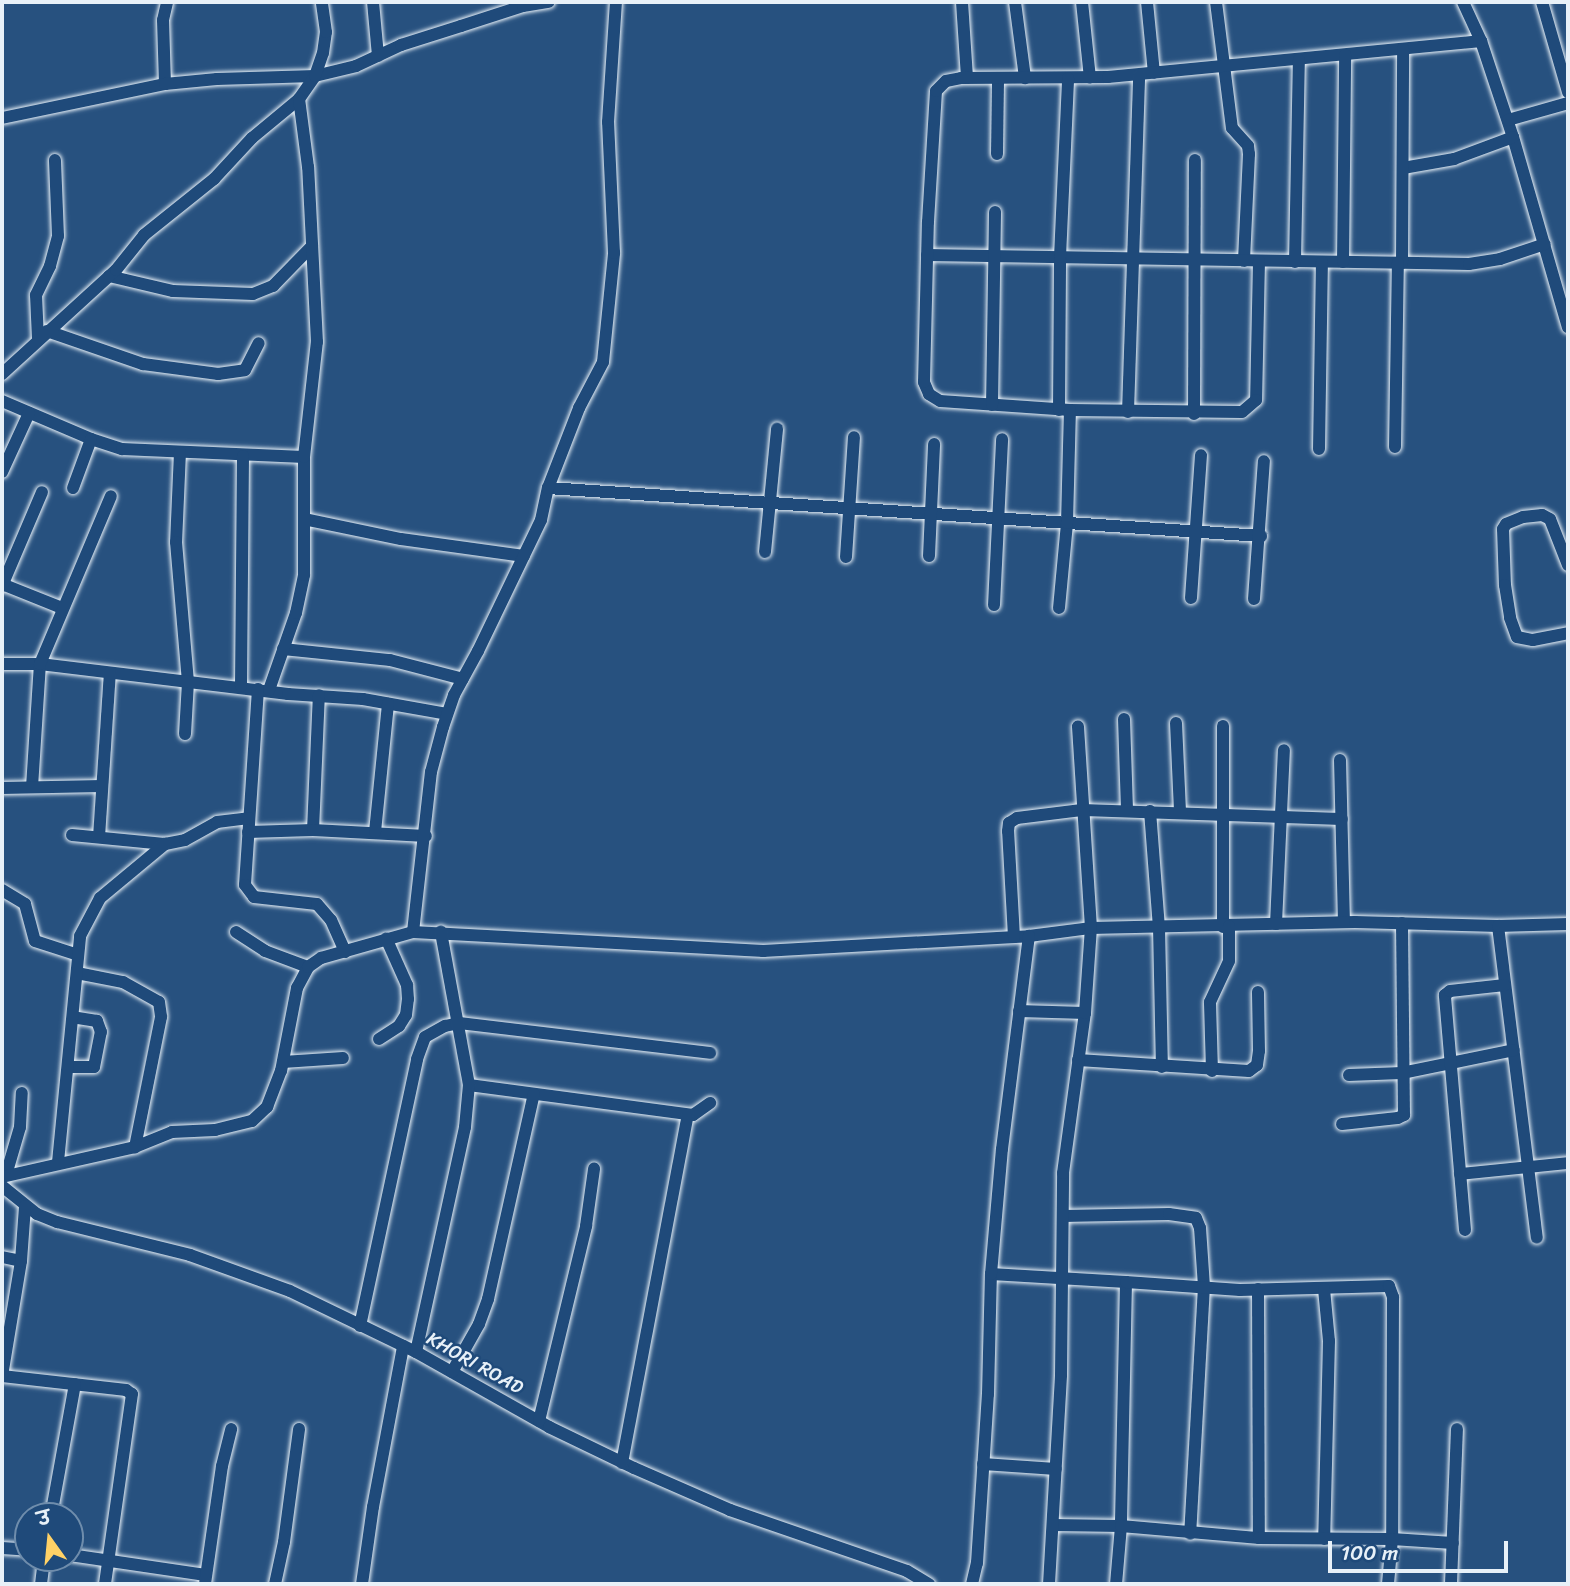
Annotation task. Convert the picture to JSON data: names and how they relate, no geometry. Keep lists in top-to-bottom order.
{
  "streets": {
    "street": ["KHORI ROAD"]
  },
  "scale_bar": "100 m",
  "north": "top"
}
